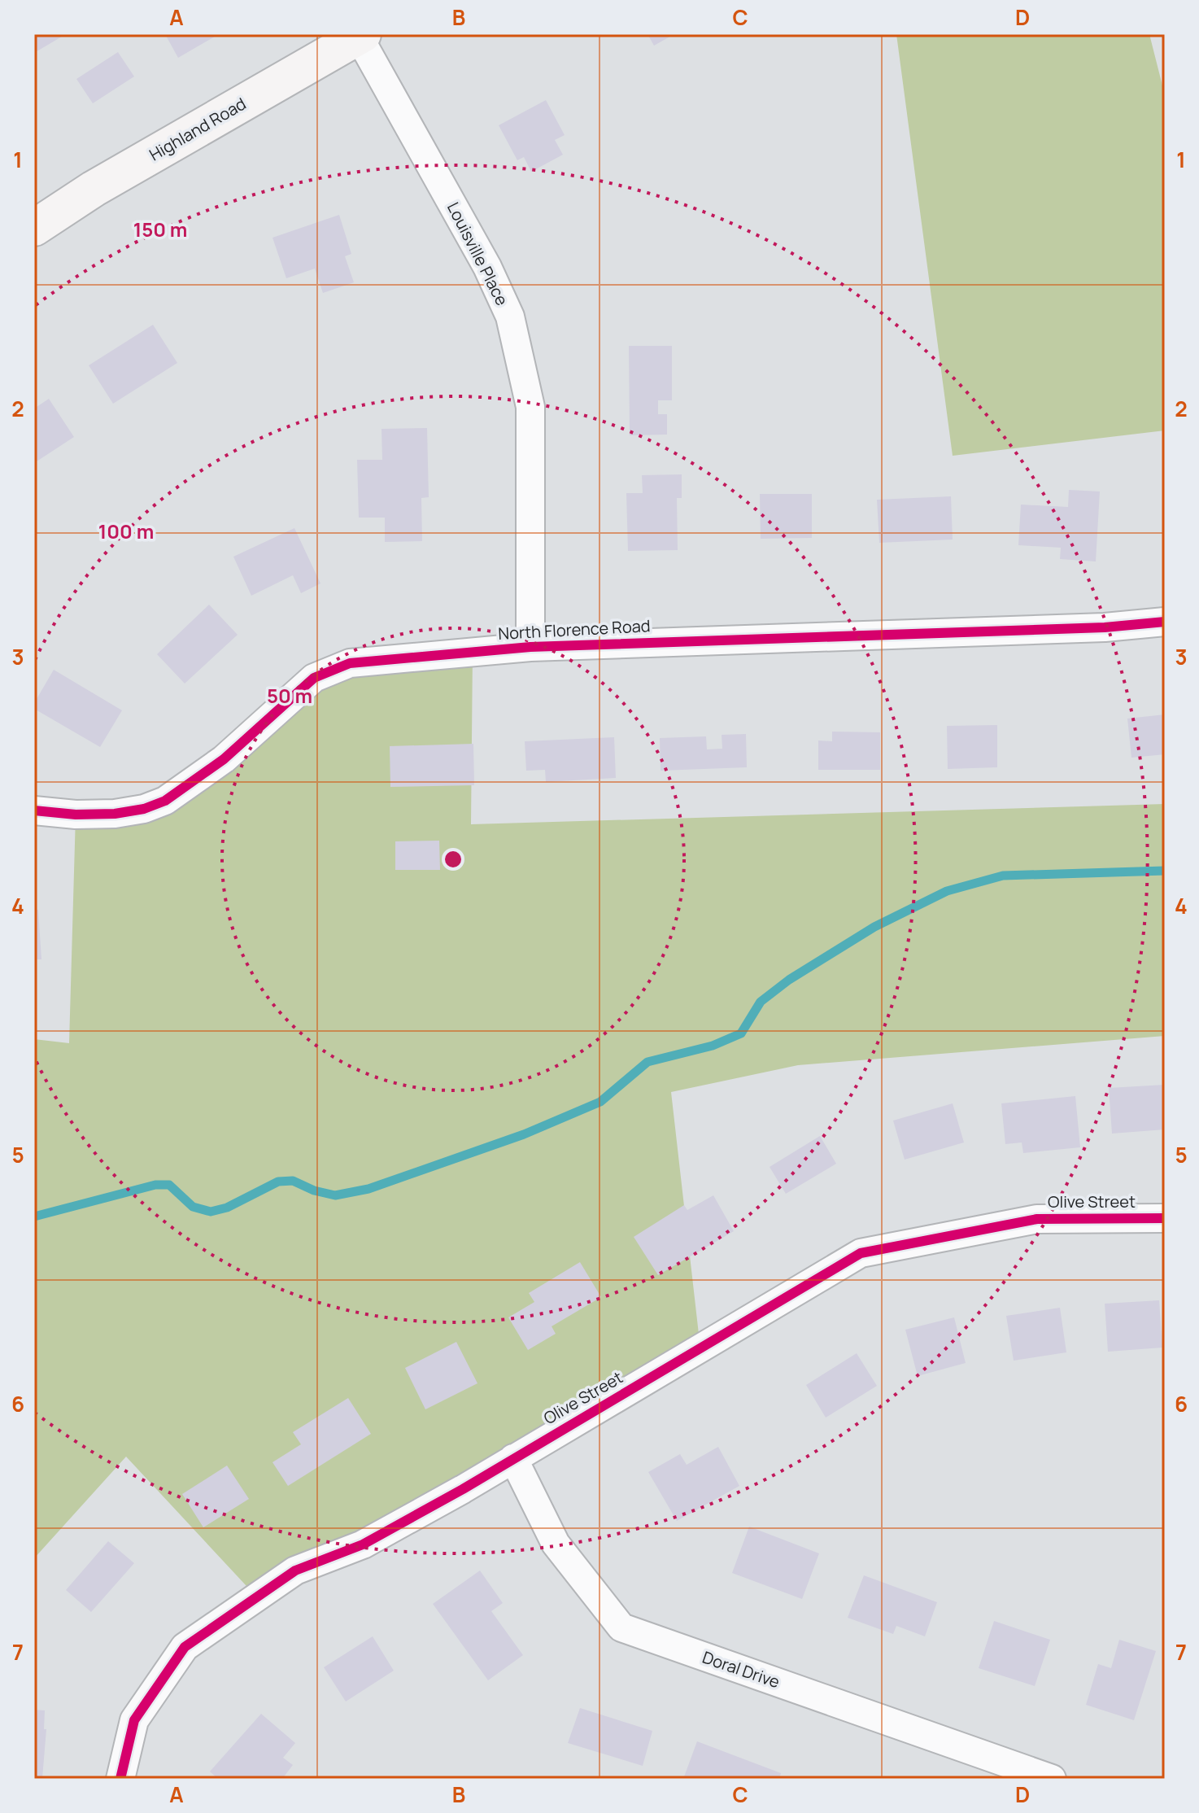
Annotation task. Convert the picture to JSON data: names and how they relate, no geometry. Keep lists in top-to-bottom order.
{
  "streets": {
    "street": [
      "Highland Road",
      "Louisville Place",
      "North Florence Road",
      "Olive Street",
      "Doral Drive"
    ]
  },
  "crossings": [
    ["Highland Road", "Louisville Place"],
    ["Louisville Place", "North Florence Road"],
    ["Olive Street", "Doral Drive"]
  ],
  "grid": {
    "columns": [
      "A",
      "B",
      "C",
      "D"
    ],
    "rows": [
      "1",
      "2",
      "3",
      "4",
      "5",
      "6",
      "7"
    ]
  },
  "rings": ["150 m", "100 m", "50 m"]
}
